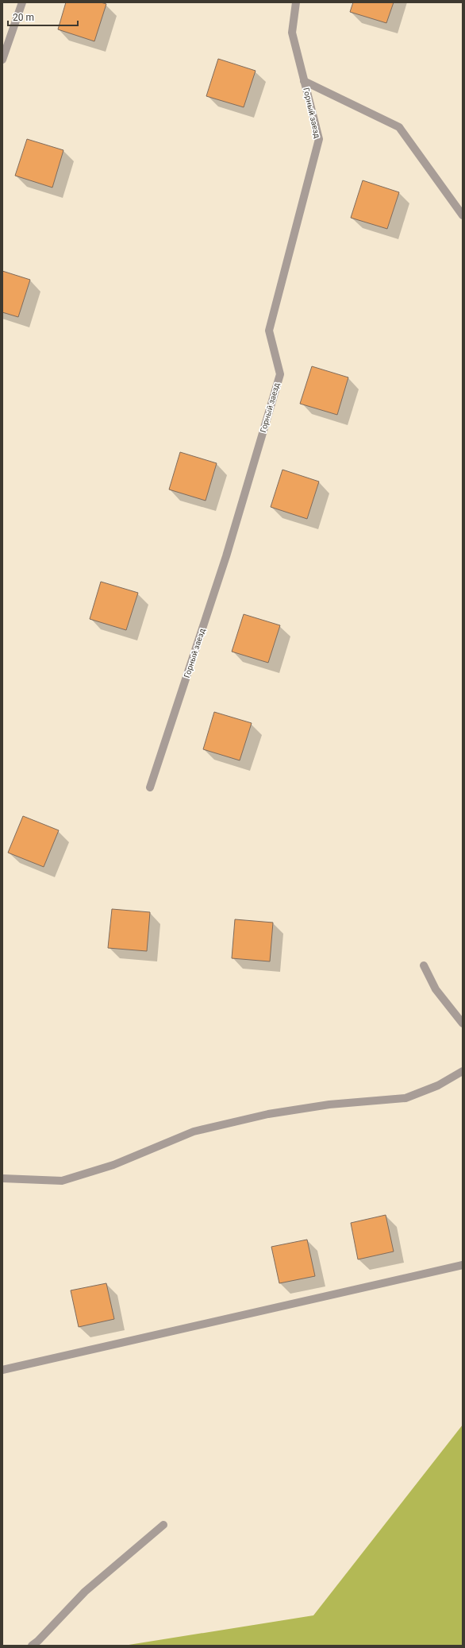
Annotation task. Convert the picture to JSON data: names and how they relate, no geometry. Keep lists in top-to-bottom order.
{
  "streets": {
    "street": ["Горный заезд"]
  },
  "scale_bar": "20 m"
}
